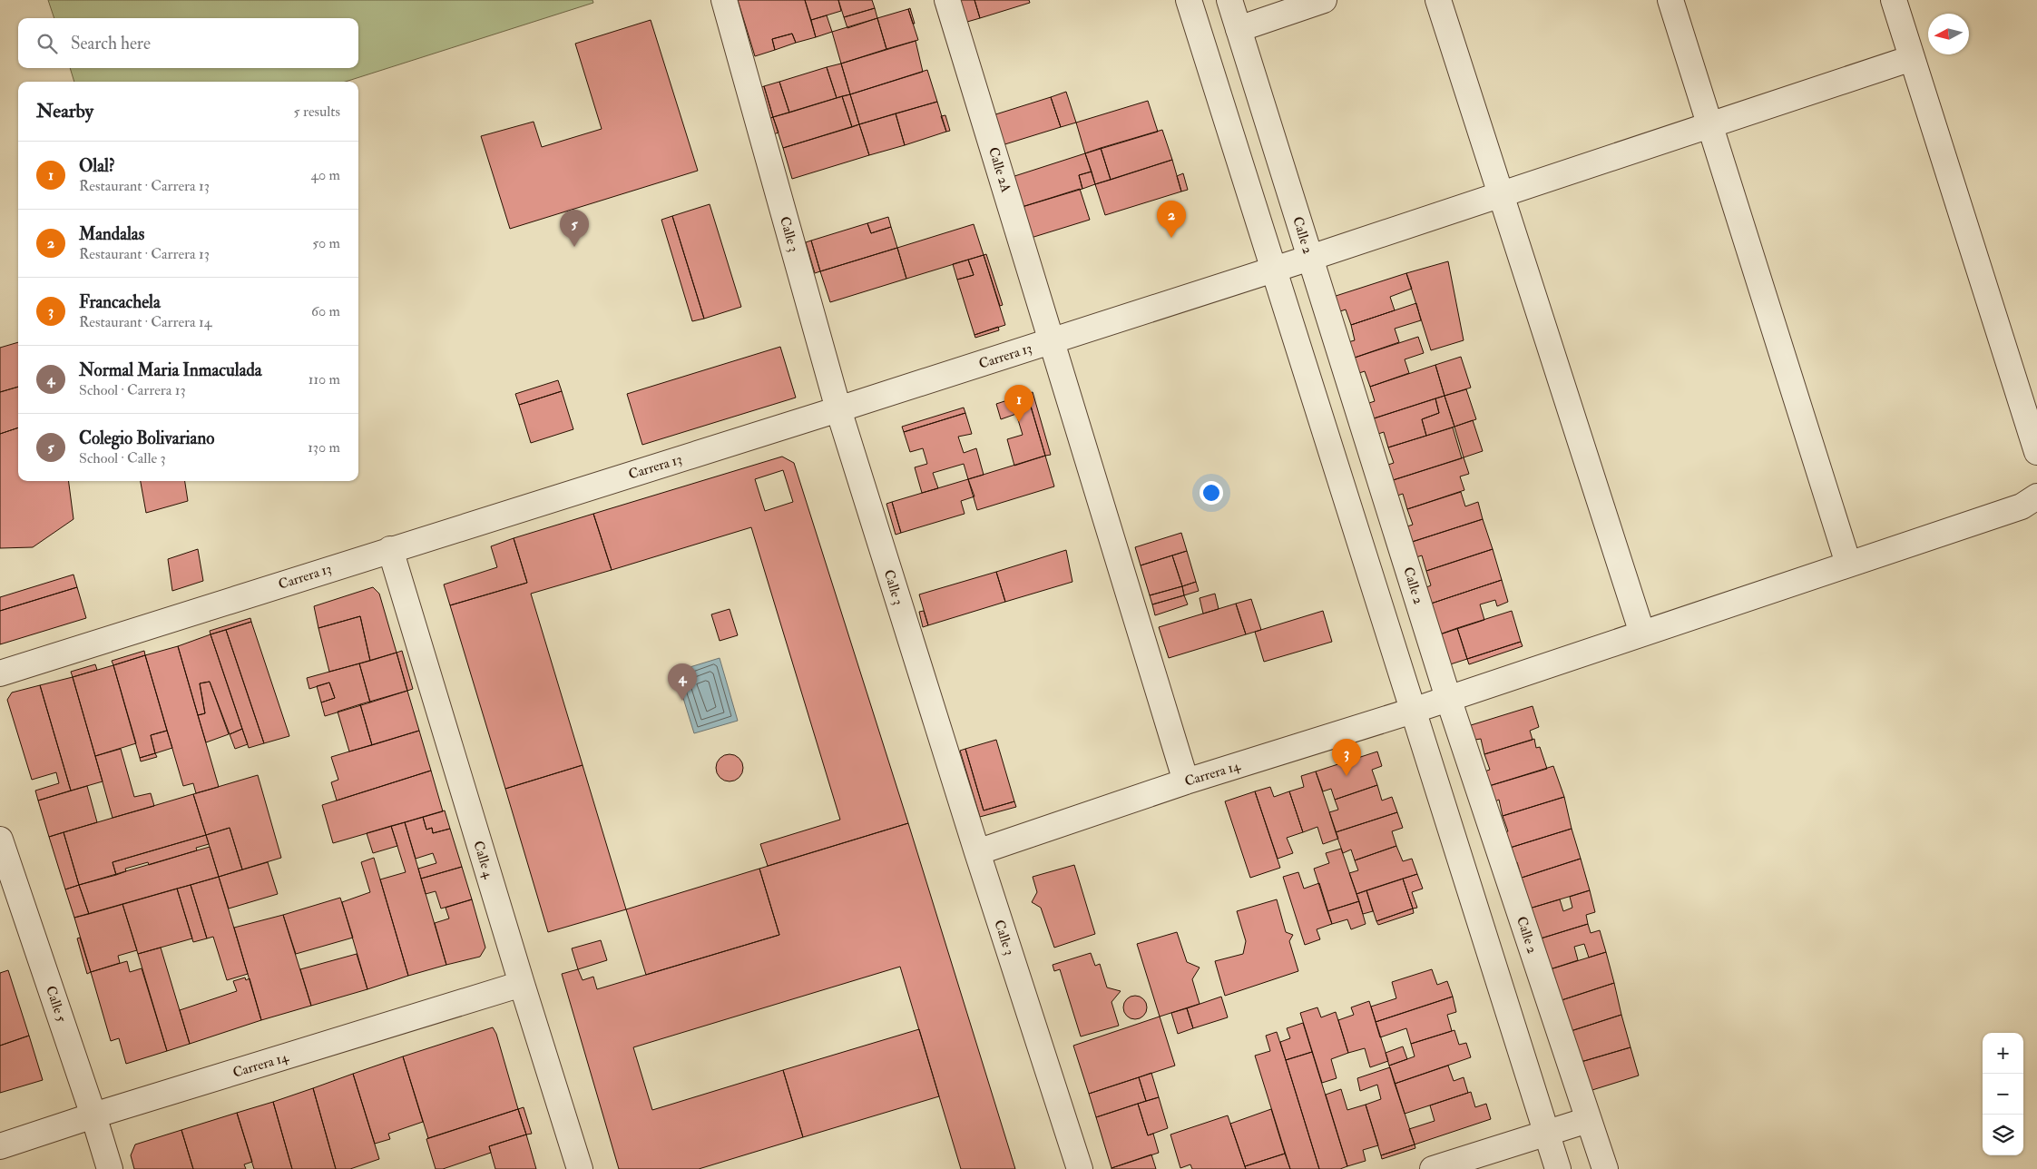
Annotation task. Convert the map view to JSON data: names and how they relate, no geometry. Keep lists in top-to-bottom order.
{
  "streets": {
    "street": [
      "Calle 2A",
      "Calle 3",
      "Calle 2",
      "Carrera 13",
      "Carrera 14",
      "Calle 4",
      "Calle 5"
    ]
  },
  "crossings": [
    ["Calle 2A", "Carrera 13"],
    ["Calle 2A", "Carrera 14"],
    ["Calle 3", "Carrera 13"],
    ["Calle 3", "Carrera 14"],
    ["Calle 2", "Carrera 13"],
    ["Calle 2", "Carrera 14"],
    ["Carrera 13", "Calle 4"],
    ["Carrera 14", "Calle 4"],
    ["Carrera 14", "Calle 5"]
  ],
  "north": "left",
  "page": {
    "search": "Search here",
    "heading": ["Nearby", "5 results"],
    "list": [
      {
        "mark": "1",
        "name": "Olal?",
        "note": "Restaurant · Carrera 13",
        "value": "40 m"
      },
      {
        "mark": "2",
        "name": "Mandalas",
        "note": "Restaurant · Carrera 13",
        "value": "50 m"
      },
      {
        "mark": "3",
        "name": "Francachela",
        "note": "Restaurant · Carrera 14",
        "value": "60 m"
      },
      {
        "mark": "4",
        "name": "Normal Maria Inmaculada",
        "note": "School · Carrera 13",
        "value": "110 m"
      },
      {
        "mark": "5",
        "name": "Colegio Bolivariano",
        "note": "School · Calle 3",
        "value": "130 m"
      }
    ],
    "pins": [
      "2",
      "5",
      "1",
      "4",
      "3"
    ],
    "map_buttons": ["+", "−"]
  }
}
